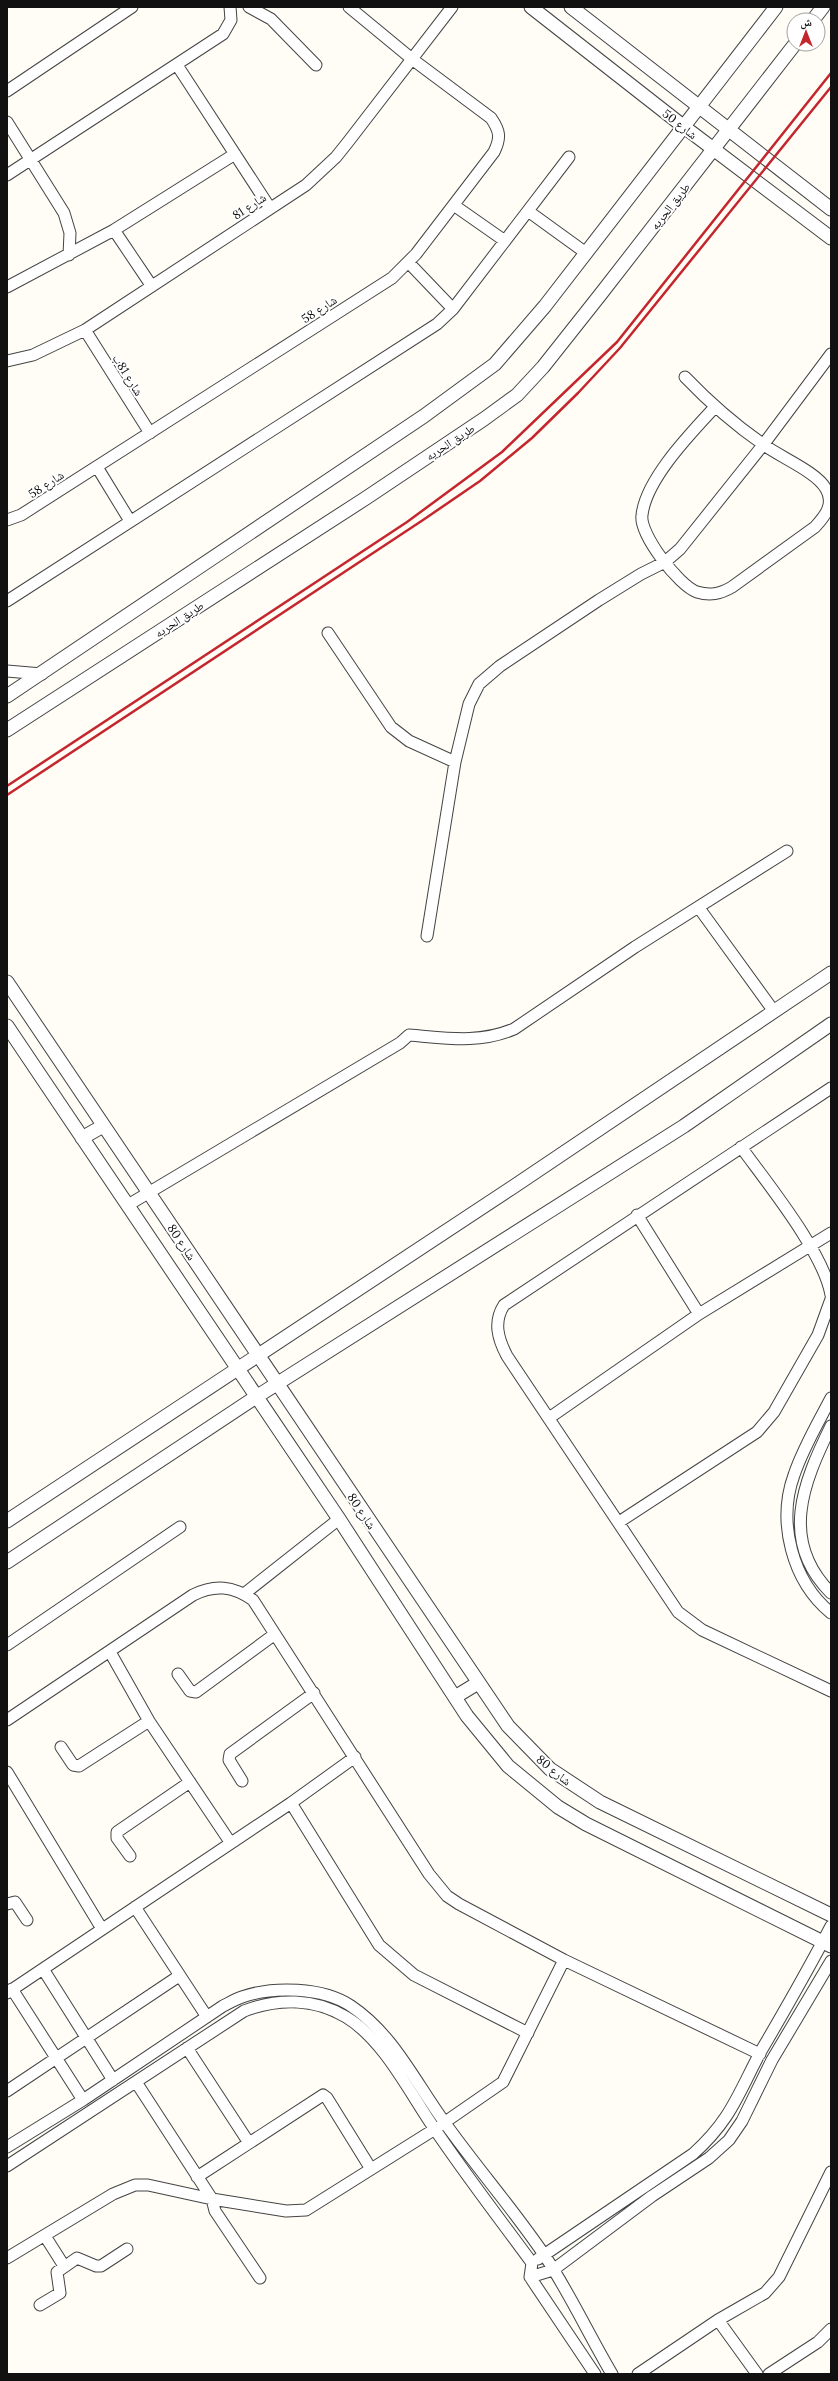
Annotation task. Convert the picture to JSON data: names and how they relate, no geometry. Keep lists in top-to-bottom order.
{
  "streets": {
    "street": [
      "شارع 50",
      "شارع 81",
      "طريق الحريه",
      "شارع 58",
      "شارع 81ب",
      "شارع 80"
    ]
  },
  "crossings": [
    ["شارع 50", "طريق الحريه"],
    ["شارع 81", "شارع 58"],
    ["شارع 81", "شارع 81ب"],
    ["شارع 58", "شارع 81ب"]
  ],
  "north": "top"
}
